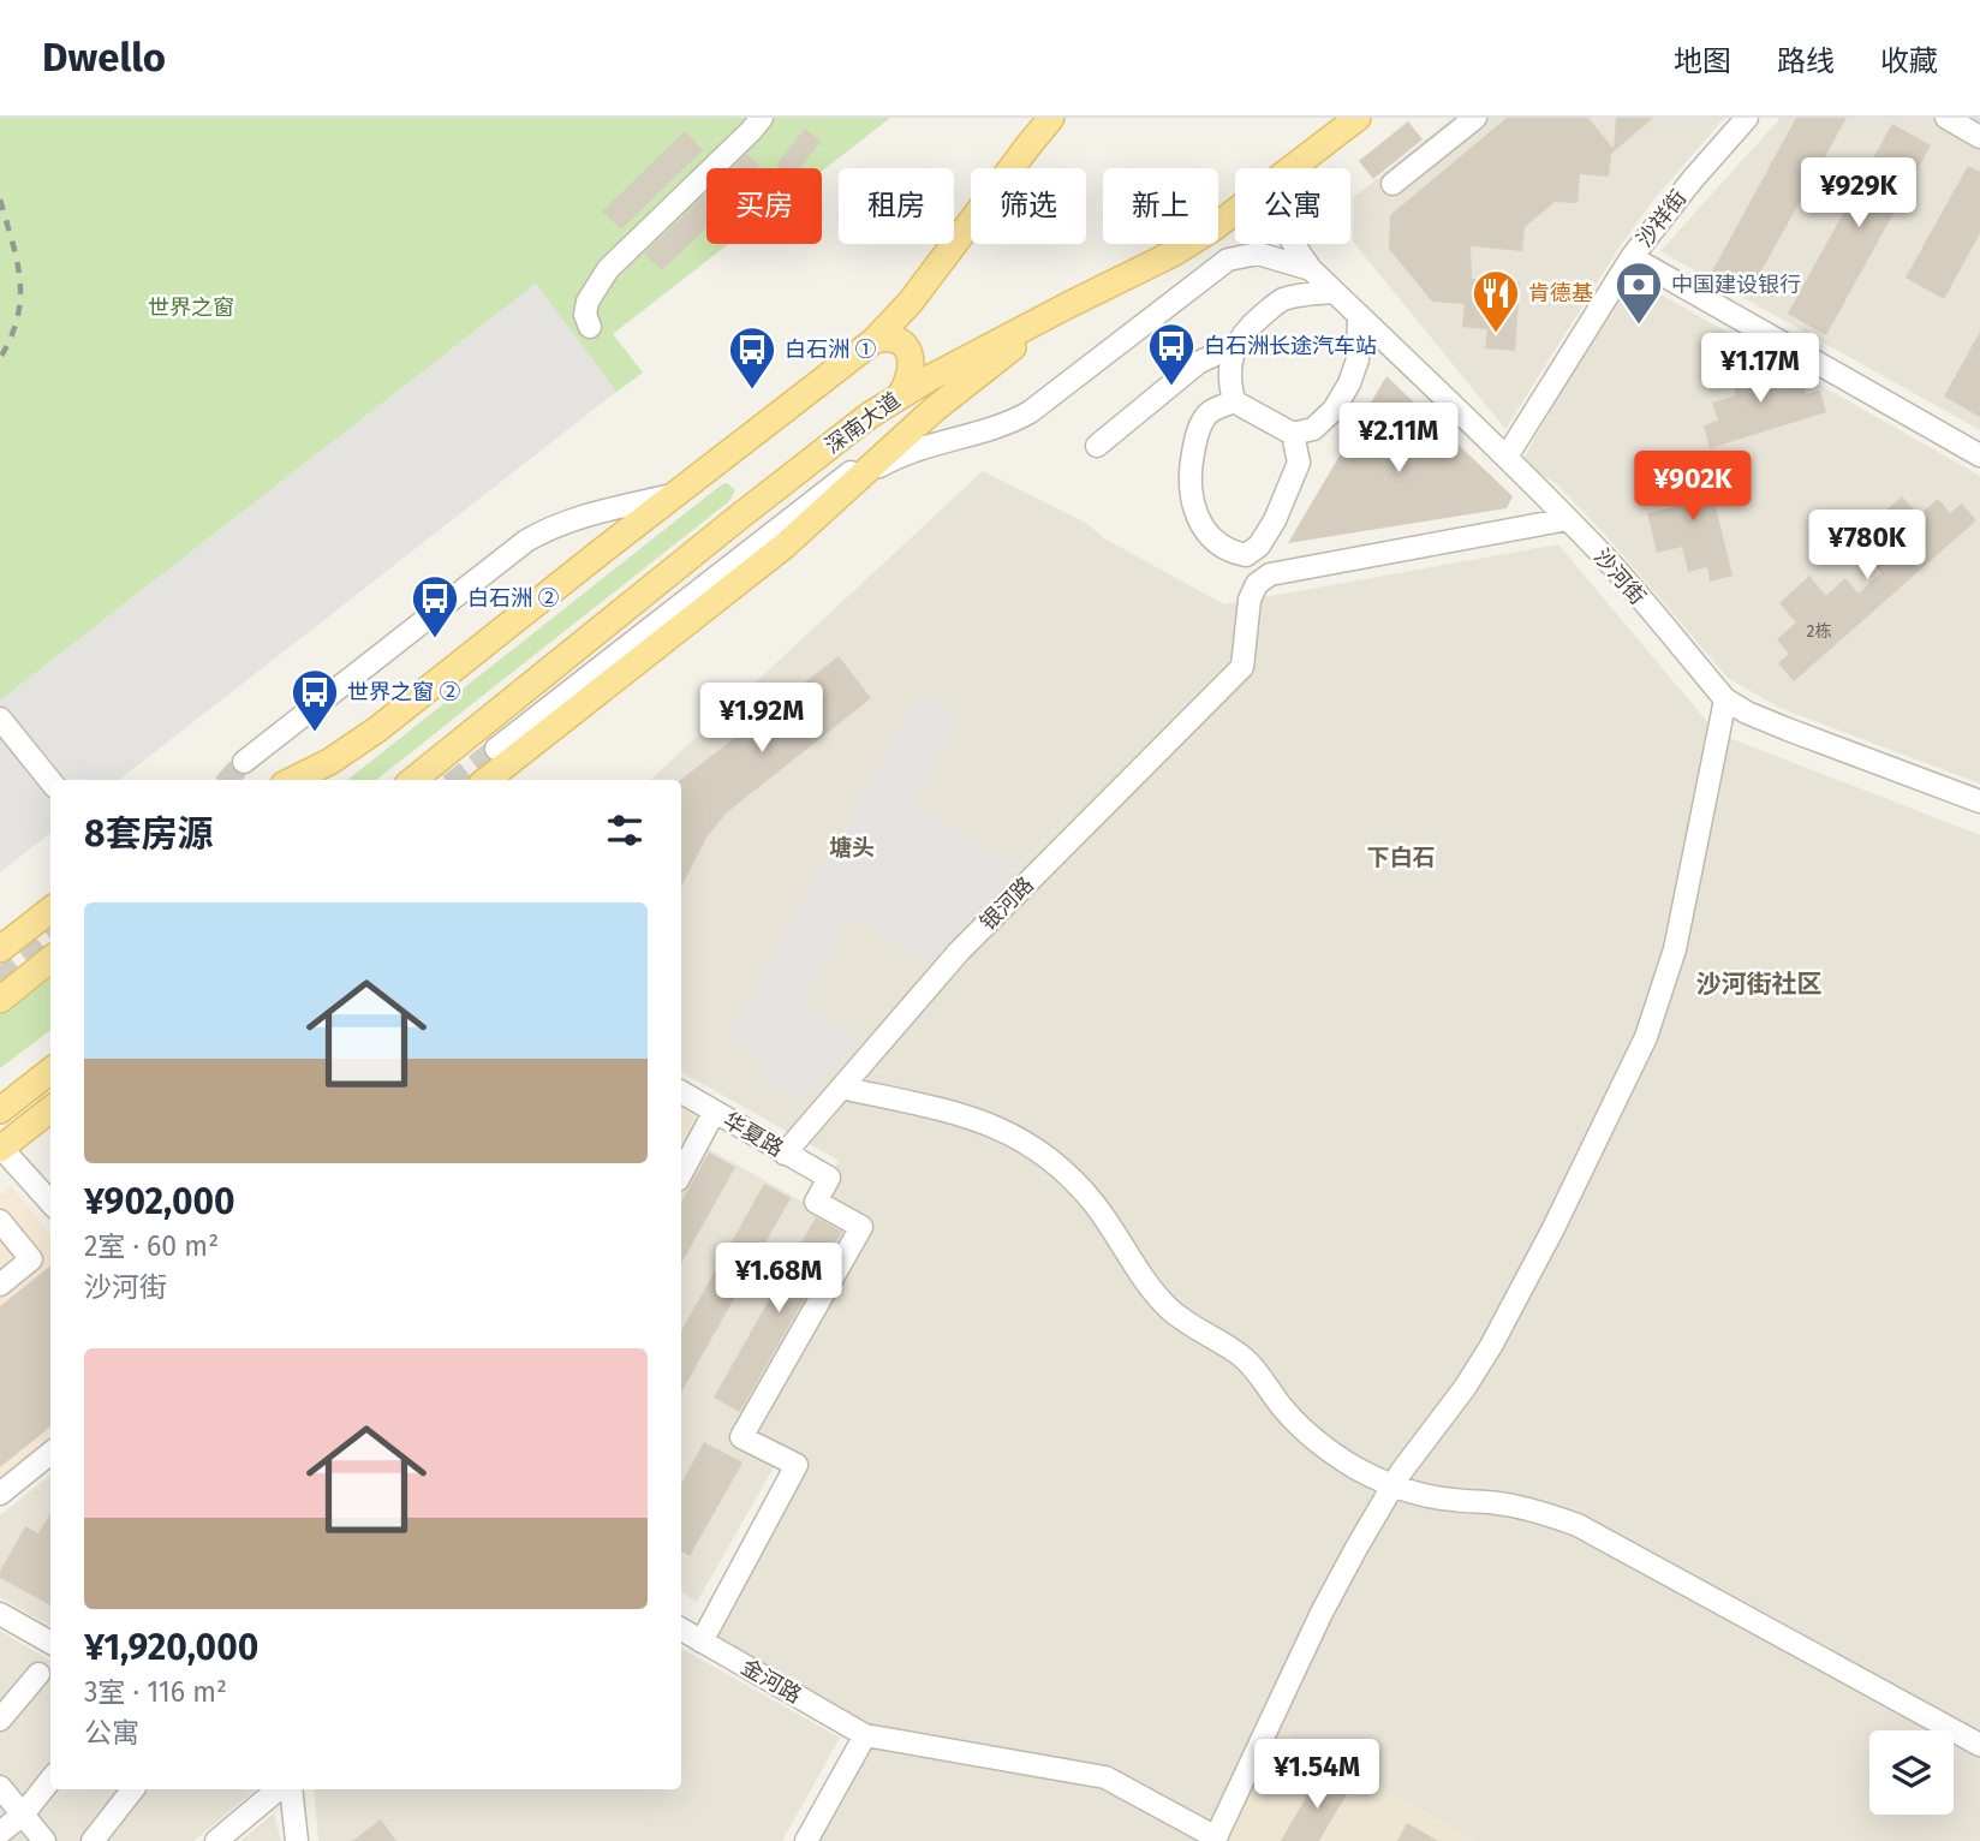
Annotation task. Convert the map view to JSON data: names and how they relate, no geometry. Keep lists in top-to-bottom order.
{
  "streets": {
    "main road": ["深南大道"],
    "street": [
      "沙祥街",
      "沙河街",
      "银河路",
      "华夏路",
      "金河路"
    ]
  },
  "crossings": [
    ["沙祥街", "沙河街"],
    ["沙河街", "银河路"],
    ["银河路", "华夏路"],
    ["华夏路", "金河路"]
  ],
  "districts": ["塘头", "下白石", "沙河街社区"],
  "parks": ["世界之窗"],
  "places": {
    "bank": ["中国建设银行"],
    "restaurant": ["肯德基"],
    "bus stop": [
      "白石洲长途汽车站",
      "白石洲 ①",
      "白石洲 ②",
      "世界之窗 ②"
    ]
  },
  "house_numbers": ["2栋"],
  "page": {
    "header": "Dwello",
    "nav": ["地图", "路线", "收藏"],
    "price": [
      "¥929K",
      "¥1.17M",
      "¥2.11M",
      "¥902K",
      "¥780K",
      "¥1.92M",
      "¥1.68M",
      "¥1.54M"
    ],
    "chip": [
      "买房",
      "租房",
      "筛选",
      "新上",
      "公寓"
    ],
    "heading": "8套房源",
    "list": [
      {
        "name": "¥902,000",
        "note": "2室 · 60 m² · 沙河街"
      },
      {
        "name": "¥1,920,000",
        "note": "3室 · 116 m² · 公寓"
      }
    ]
  }
}
